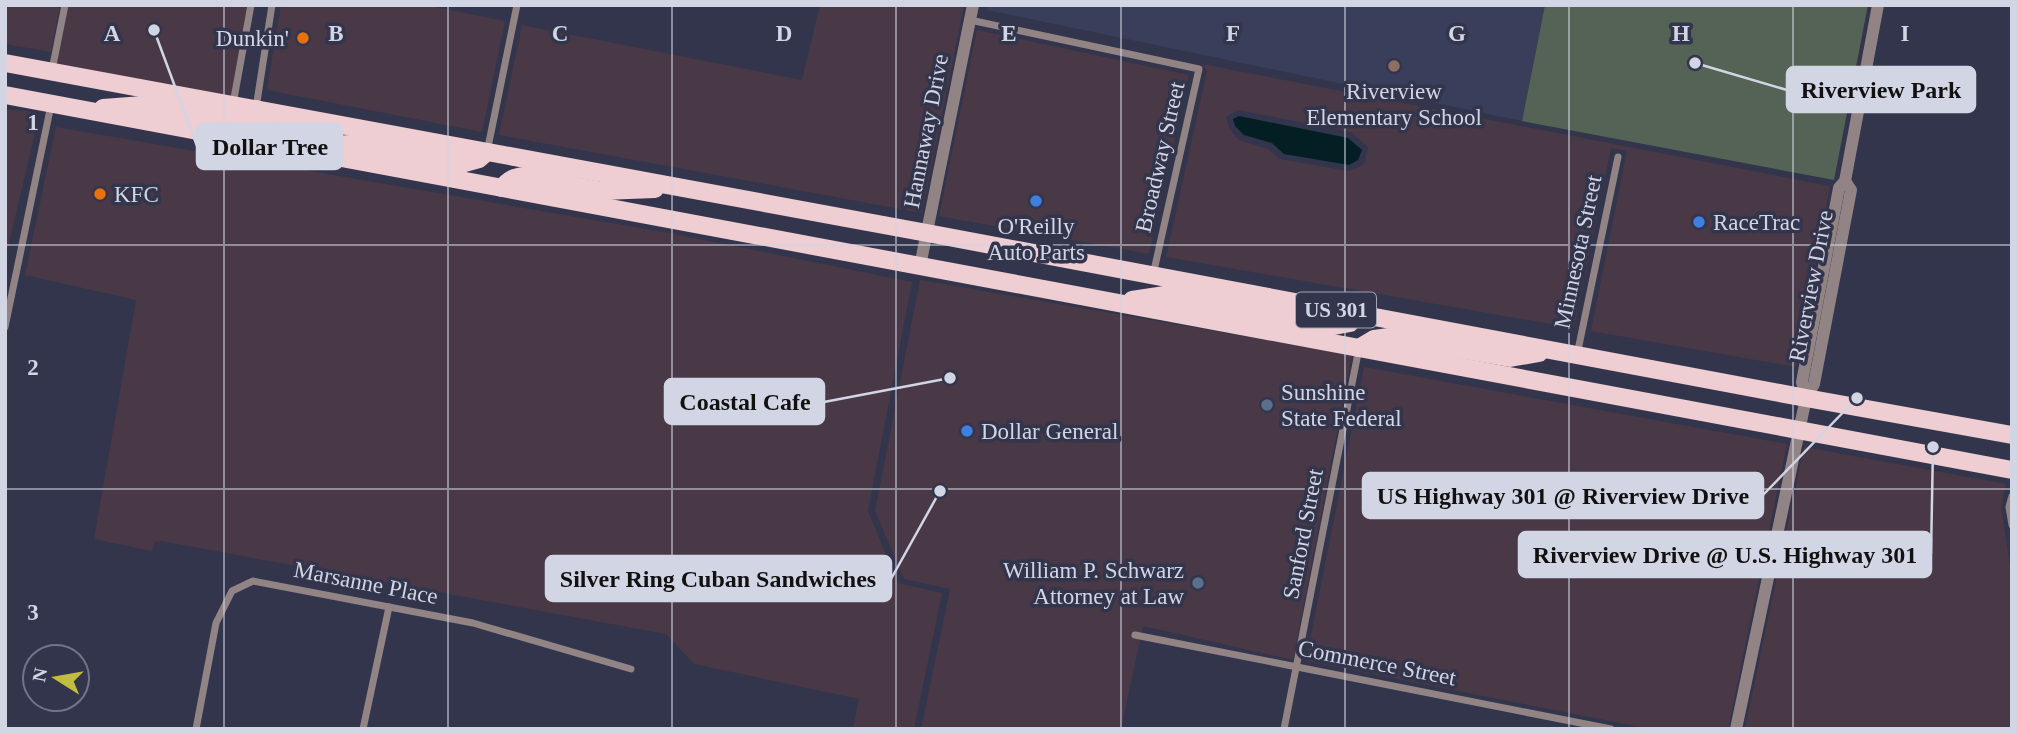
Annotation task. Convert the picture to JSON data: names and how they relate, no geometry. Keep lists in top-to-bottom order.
{
  "streets": {
    "main road": ["US 301"],
    "street": [
      "Hannaway Drive",
      "Broadway Street",
      "Minnesota Street",
      "Riverview Drive",
      "Sanford Street",
      "Marsanne Place",
      "Commerce Street"
    ]
  },
  "crossings": [
    ["Hannaway Drive", "Broadway Street"],
    ["Hannaway Drive", "US 301"],
    ["Broadway Street", "US 301"],
    ["Minnesota Street", "US 301"],
    ["Riverview Drive", "US 301"],
    ["US 301", "Sanford Street"],
    ["Sanford Street", "Commerce Street"]
  ],
  "places": [
    "Dollar Tree",
    "Dunkin'",
    "Riverview Park",
    "Riverview Elementary School",
    "KFC",
    "O'Reilly Auto Parts",
    "RaceTrac",
    "Coastal Cafe",
    "US Highway 301 @ Riverview Drive",
    "Sunshine State Federal",
    "Dollar General",
    "Riverview Drive @ U.S. Highway 301",
    "Silver Ring Cuban Sandwiches",
    "William P. Schwarz Attorney at Law"
  ],
  "north": "left",
  "grid": {
    "columns": [
      "A",
      "B",
      "C",
      "D",
      "E",
      "F",
      "G",
      "H",
      "I"
    ],
    "rows": ["1", "2", "3"]
  }
}
